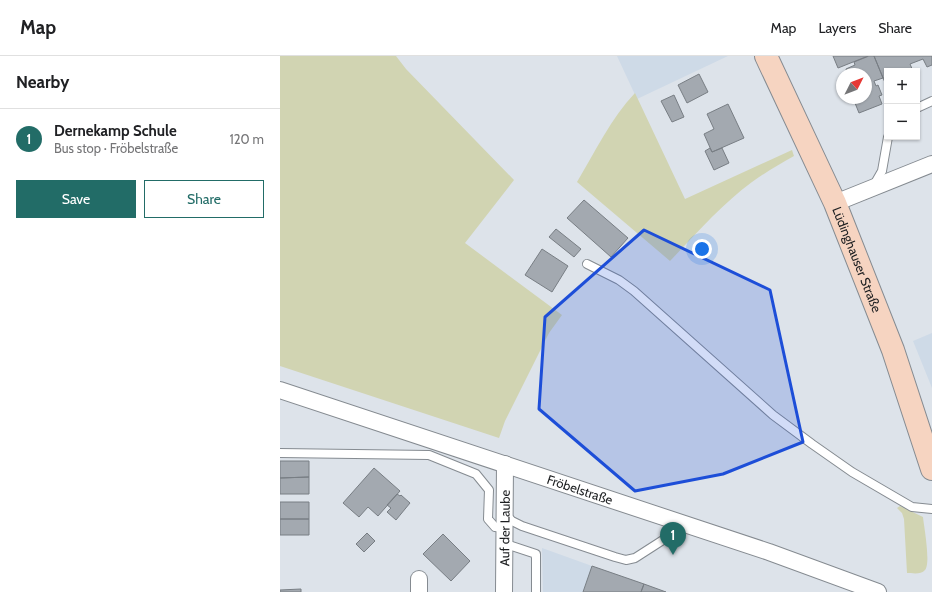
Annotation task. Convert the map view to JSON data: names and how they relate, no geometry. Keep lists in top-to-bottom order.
{
  "streets": {
    "street": ["Lüdinghauser Straße", "Fröbelstraße", "Auf der Laube"]
  },
  "crossings": [
    ["Fröbelstraße", "Auf der Laube"]
  ],
  "north": "top right",
  "page": {
    "header": "Map",
    "nav": ["Map", "Layers", "Share"],
    "heading": "Nearby",
    "map_buttons": ["+", "−"],
    "list": [
      {
        "mark": "1",
        "name": "Dernekamp Schule",
        "note": "Bus stop · Fröbelstraße",
        "value": "120 m"
      }
    ],
    "buttons": ["Save", "Share"],
    "pins": "1"
  }
}
